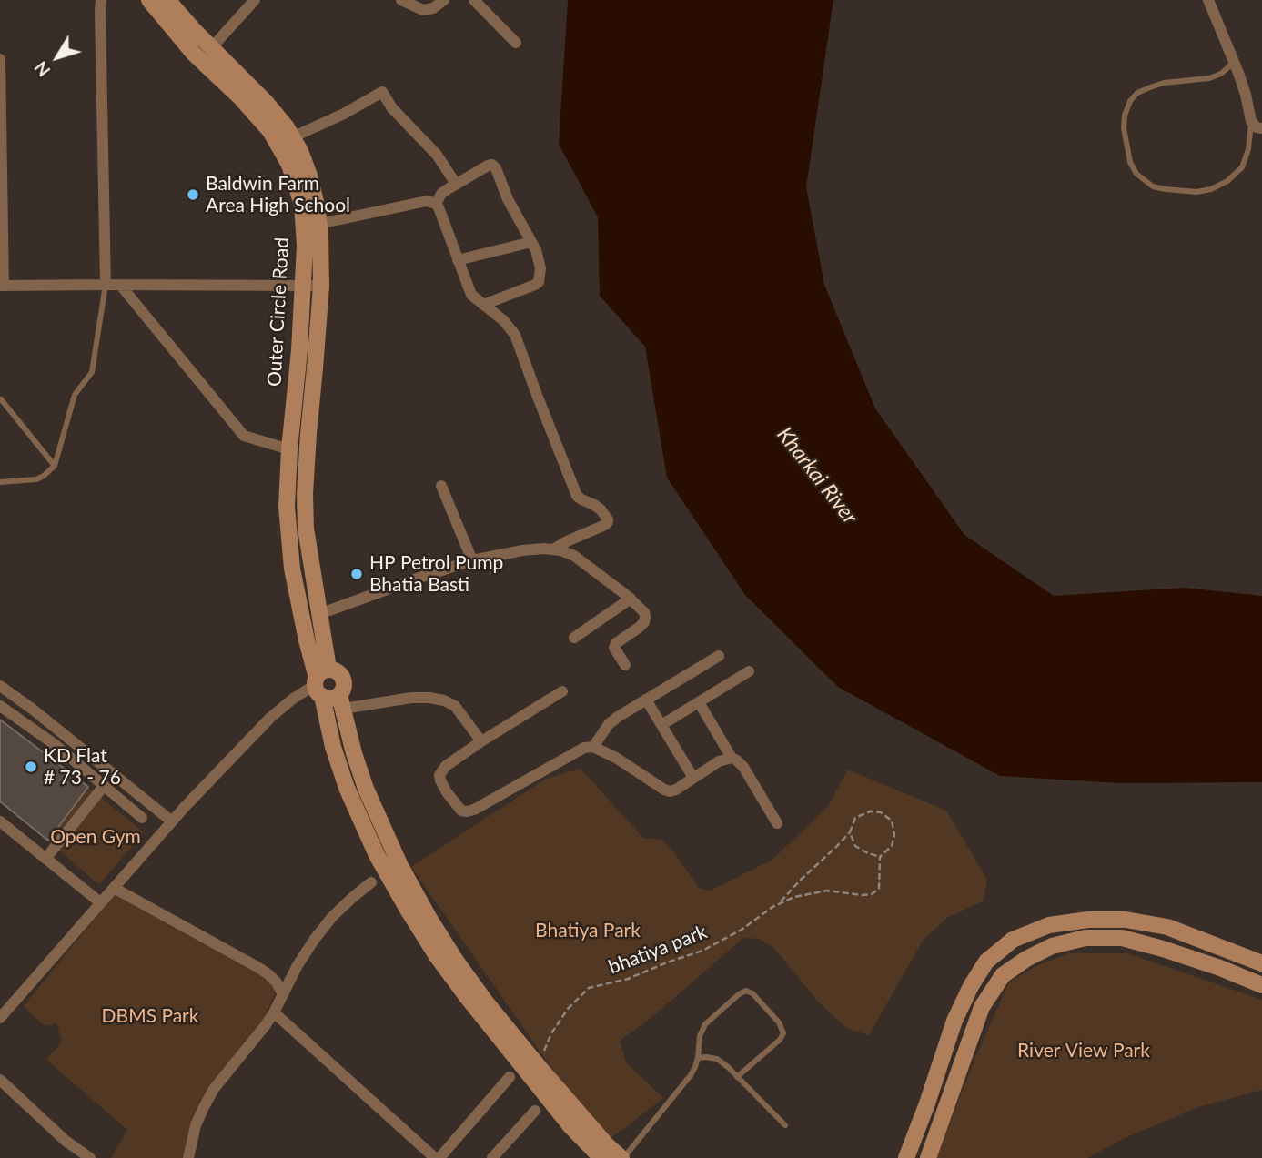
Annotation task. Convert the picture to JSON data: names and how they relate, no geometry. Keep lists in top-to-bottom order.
{
  "streets": {
    "main road": ["Outer Circle Road"],
    "path": ["bhatiya park"]
  },
  "water": ["Kharkai River"],
  "parks": [
    "Open Gym",
    "Bhatiya Park",
    "DBMS Park",
    "River View Park"
  ],
  "places": ["Baldwin Farm Area High School", "HP Petrol Pump Bhatia Basti", "KD Flat # 73 - 76"],
  "north": "bottom left"
}
